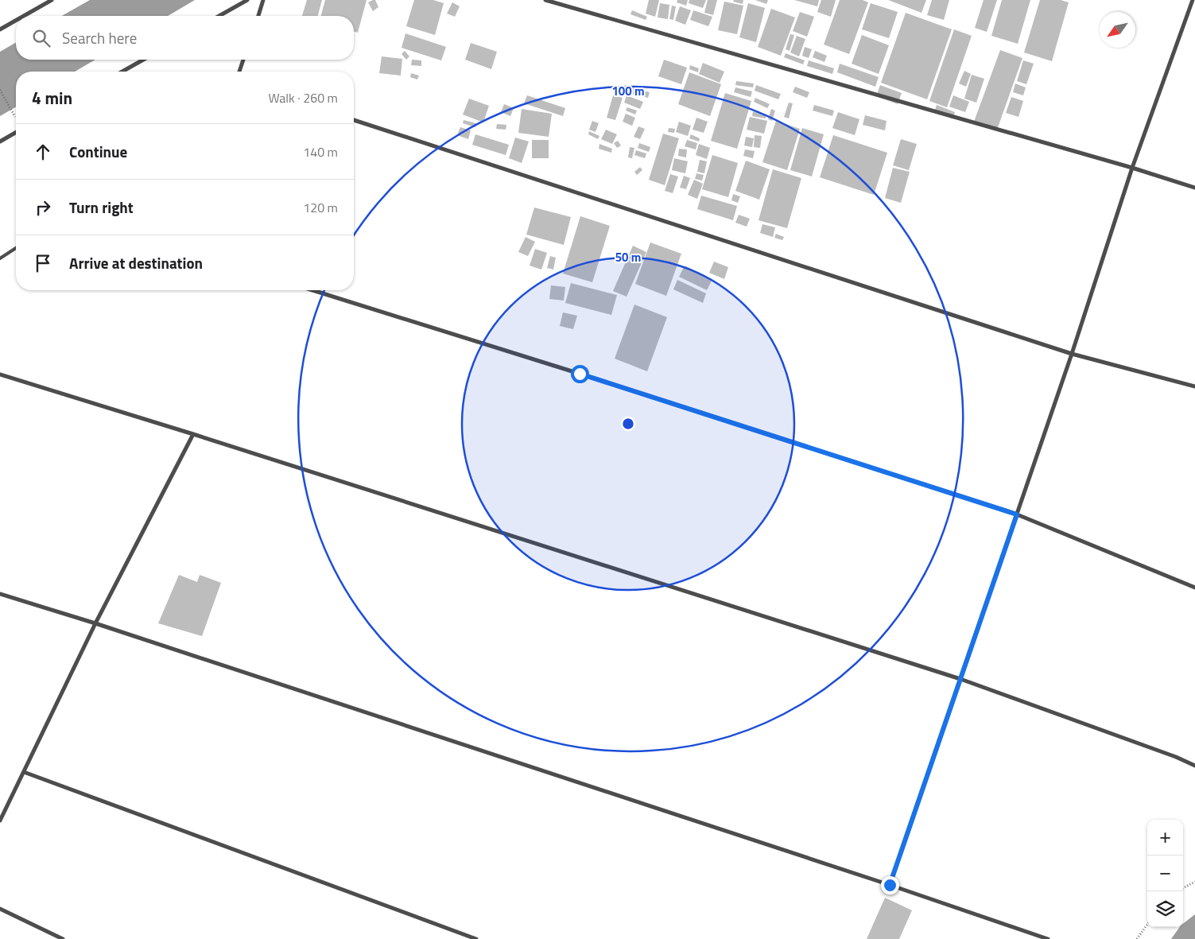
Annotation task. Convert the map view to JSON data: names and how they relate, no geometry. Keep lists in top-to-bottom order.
{
  "north": "bottom left",
  "page": {
    "search": "Search here",
    "heading": ["4 min", "Walk · 260 m"],
    "list": [
      ["Continue", "140 m"],
      ["Turn right", "120 m"],
      "Arrive at destination"
    ],
    "map_buttons": ["+", "−"]
  },
  "rings": ["100 m", "50 m"]
}
